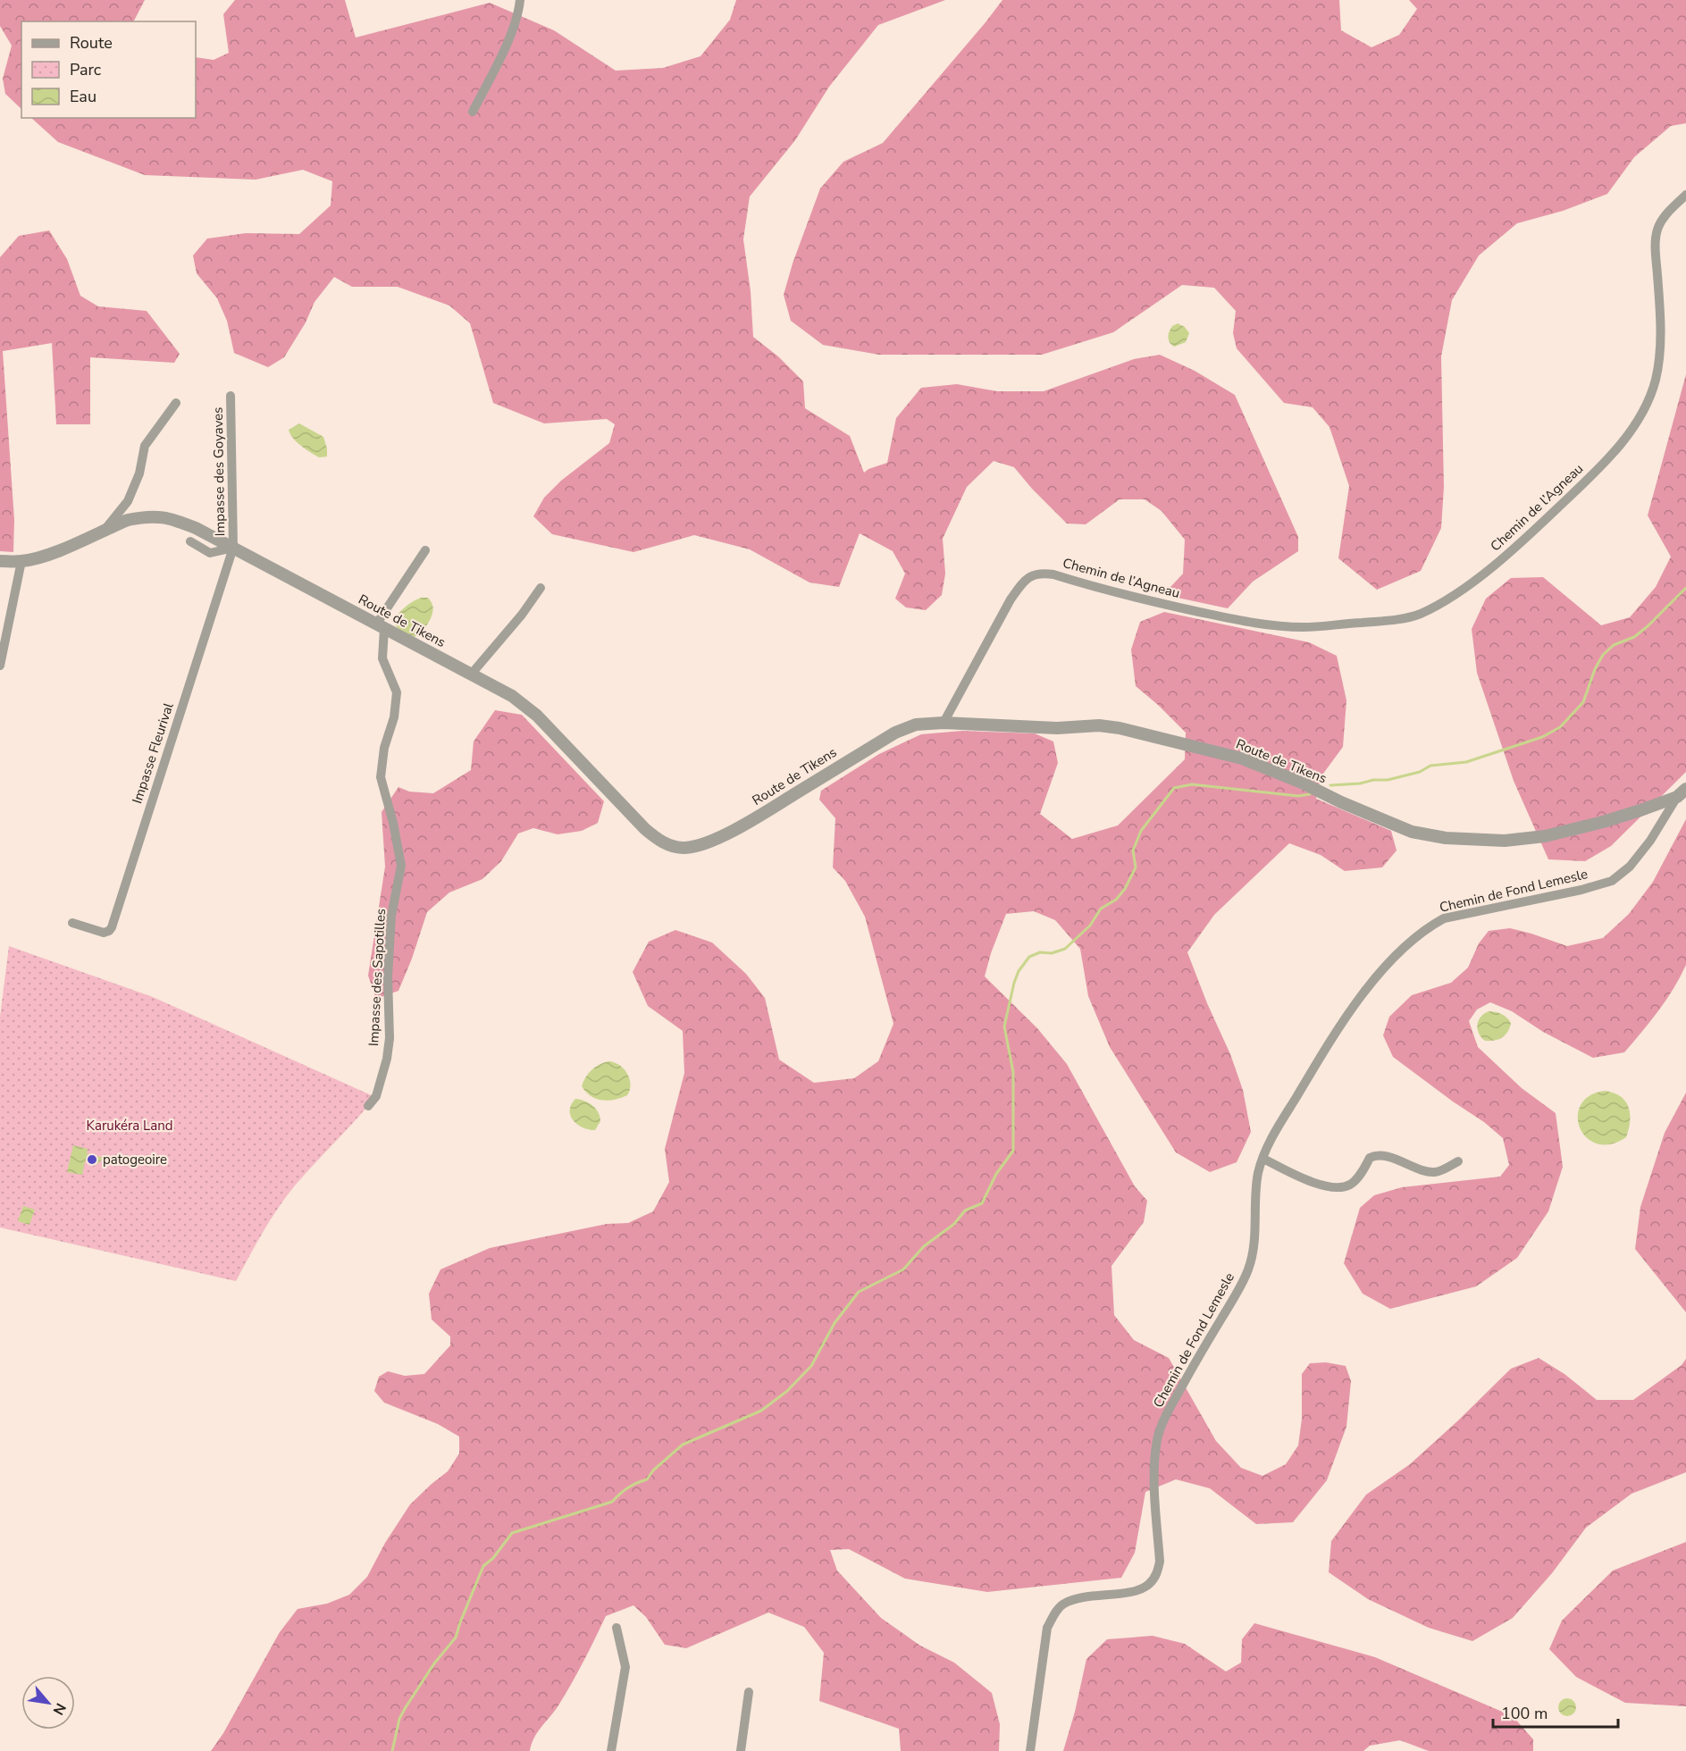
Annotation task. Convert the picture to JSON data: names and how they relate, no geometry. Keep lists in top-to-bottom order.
{
  "streets": {
    "street": [
      "Impasse des Goyaves",
      "Chemin de l’Agneau",
      "Route de Tikens",
      "Impasse Fleurival",
      "Chemin de Fond Lemesle",
      "Impasse des Sapotilles"
    ]
  },
  "crossings": [
    ["Impasse des Goyaves", "Route de Tikens"],
    ["Impasse des Goyaves", "Impasse Fleurival"],
    ["Chemin de l’Agneau", "Route de Tikens"],
    ["Route de Tikens", "Impasse Fleurival"],
    ["Route de Tikens", "Chemin de Fond Lemesle"],
    ["Route de Tikens", "Impasse des Sapotilles"]
  ],
  "parks": ["Karukéra Land"],
  "places": ["patogeoire"],
  "legend": ["Route", "Parc", "Eau"],
  "scale_bar": "100 m",
  "north": "bottom right"
}
